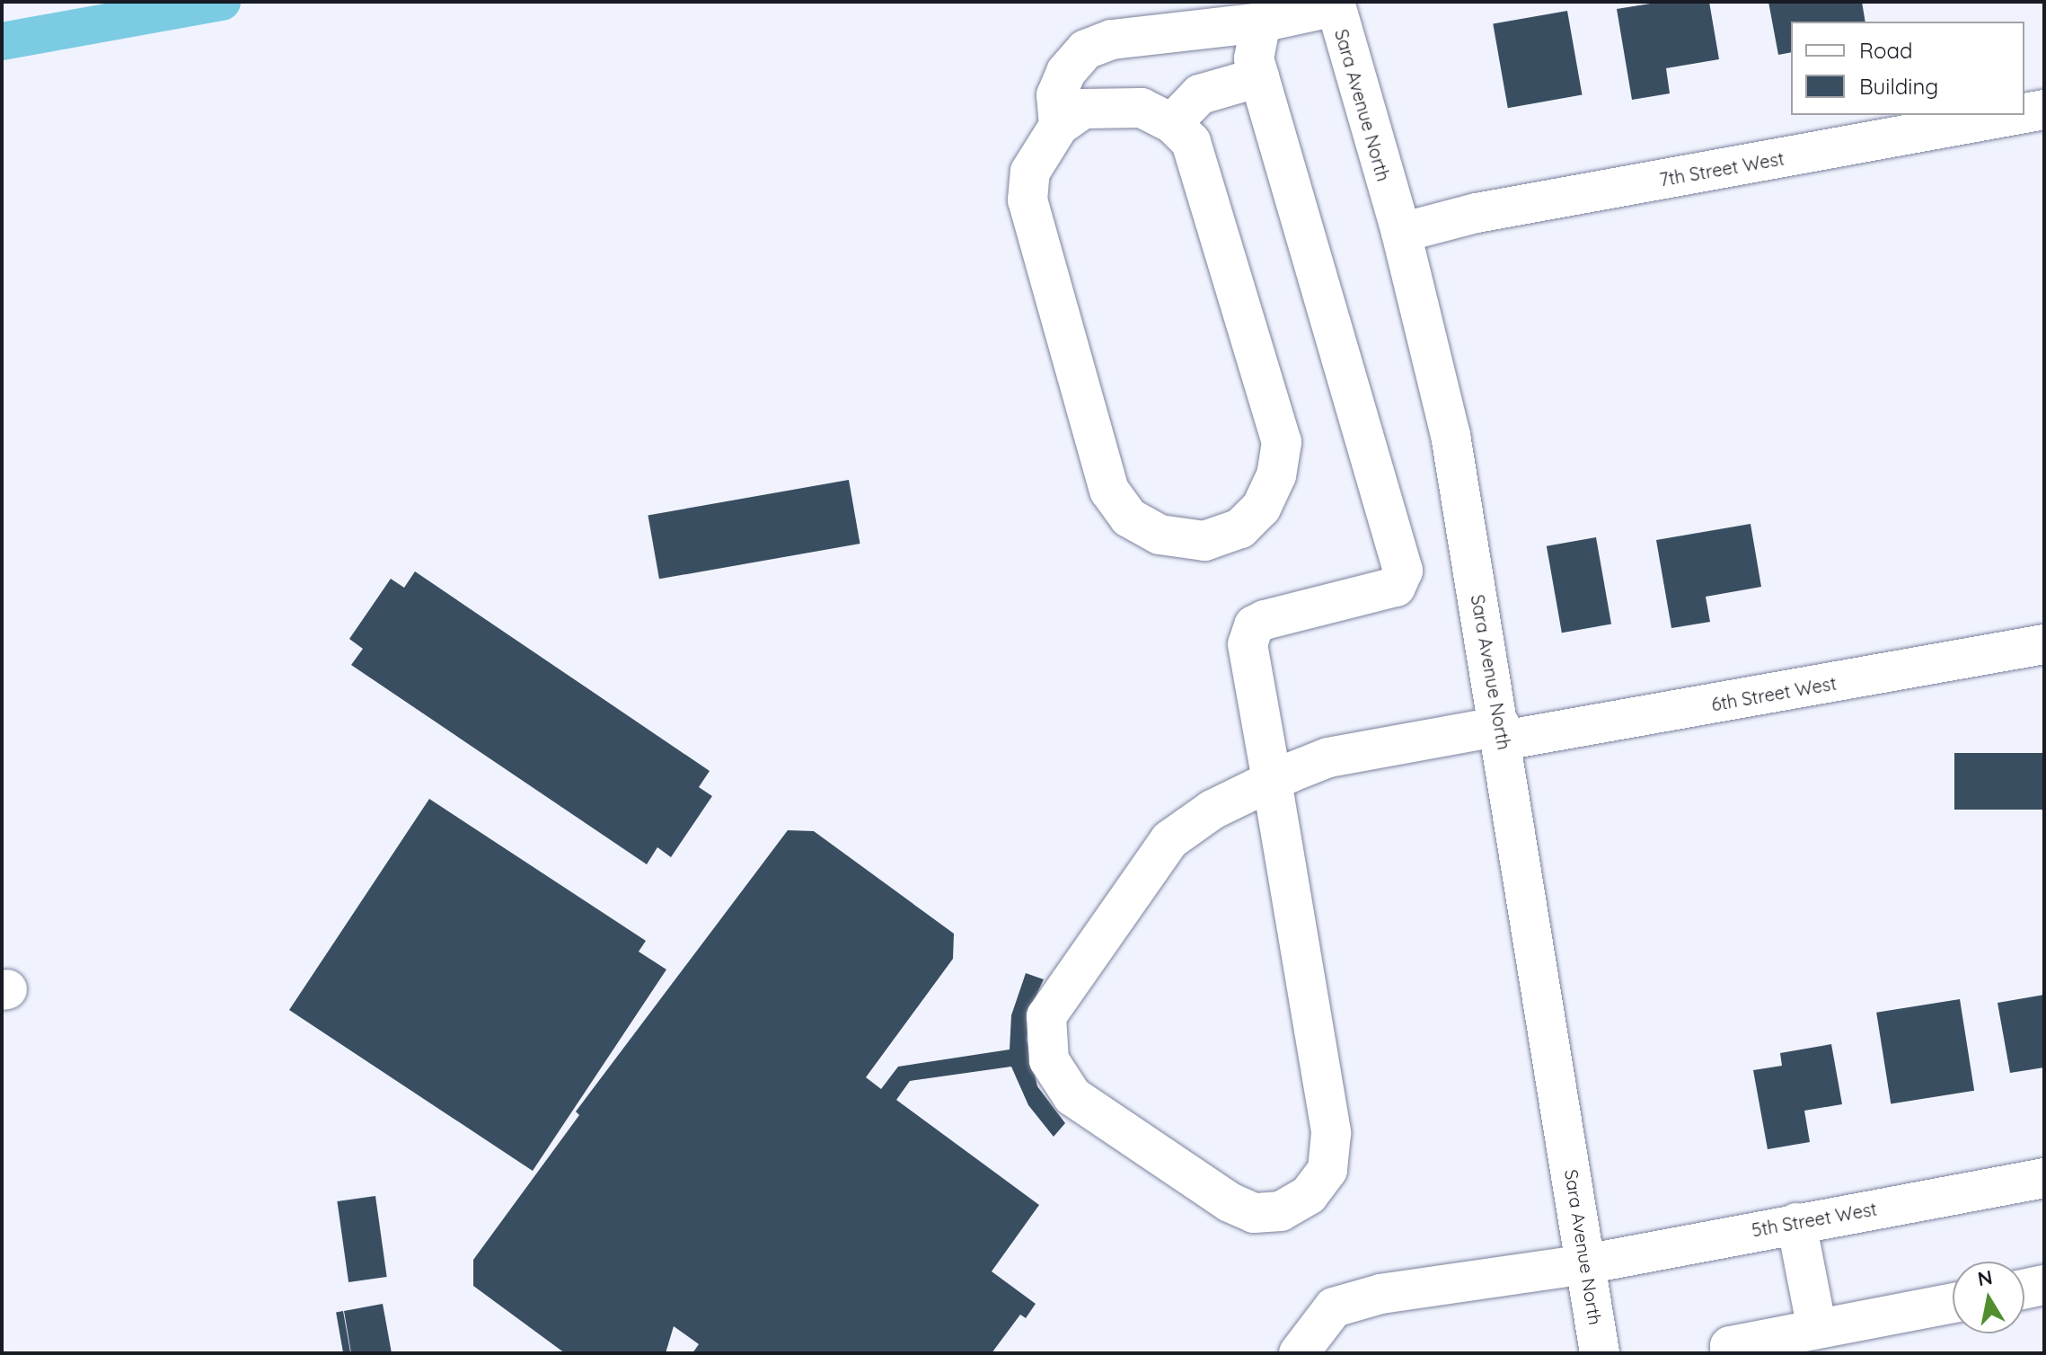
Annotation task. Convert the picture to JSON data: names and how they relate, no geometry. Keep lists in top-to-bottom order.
{
  "streets": {
    "street": [
      "Sara Avenue North",
      "7th Street West",
      "6th Street West",
      "5th Street West"
    ]
  },
  "crossings": [
    ["Sara Avenue North", "7th Street West"],
    ["Sara Avenue North", "6th Street West"],
    ["Sara Avenue North", "5th Street West"]
  ],
  "legend": ["Road", "Building"],
  "north": "top"
}
